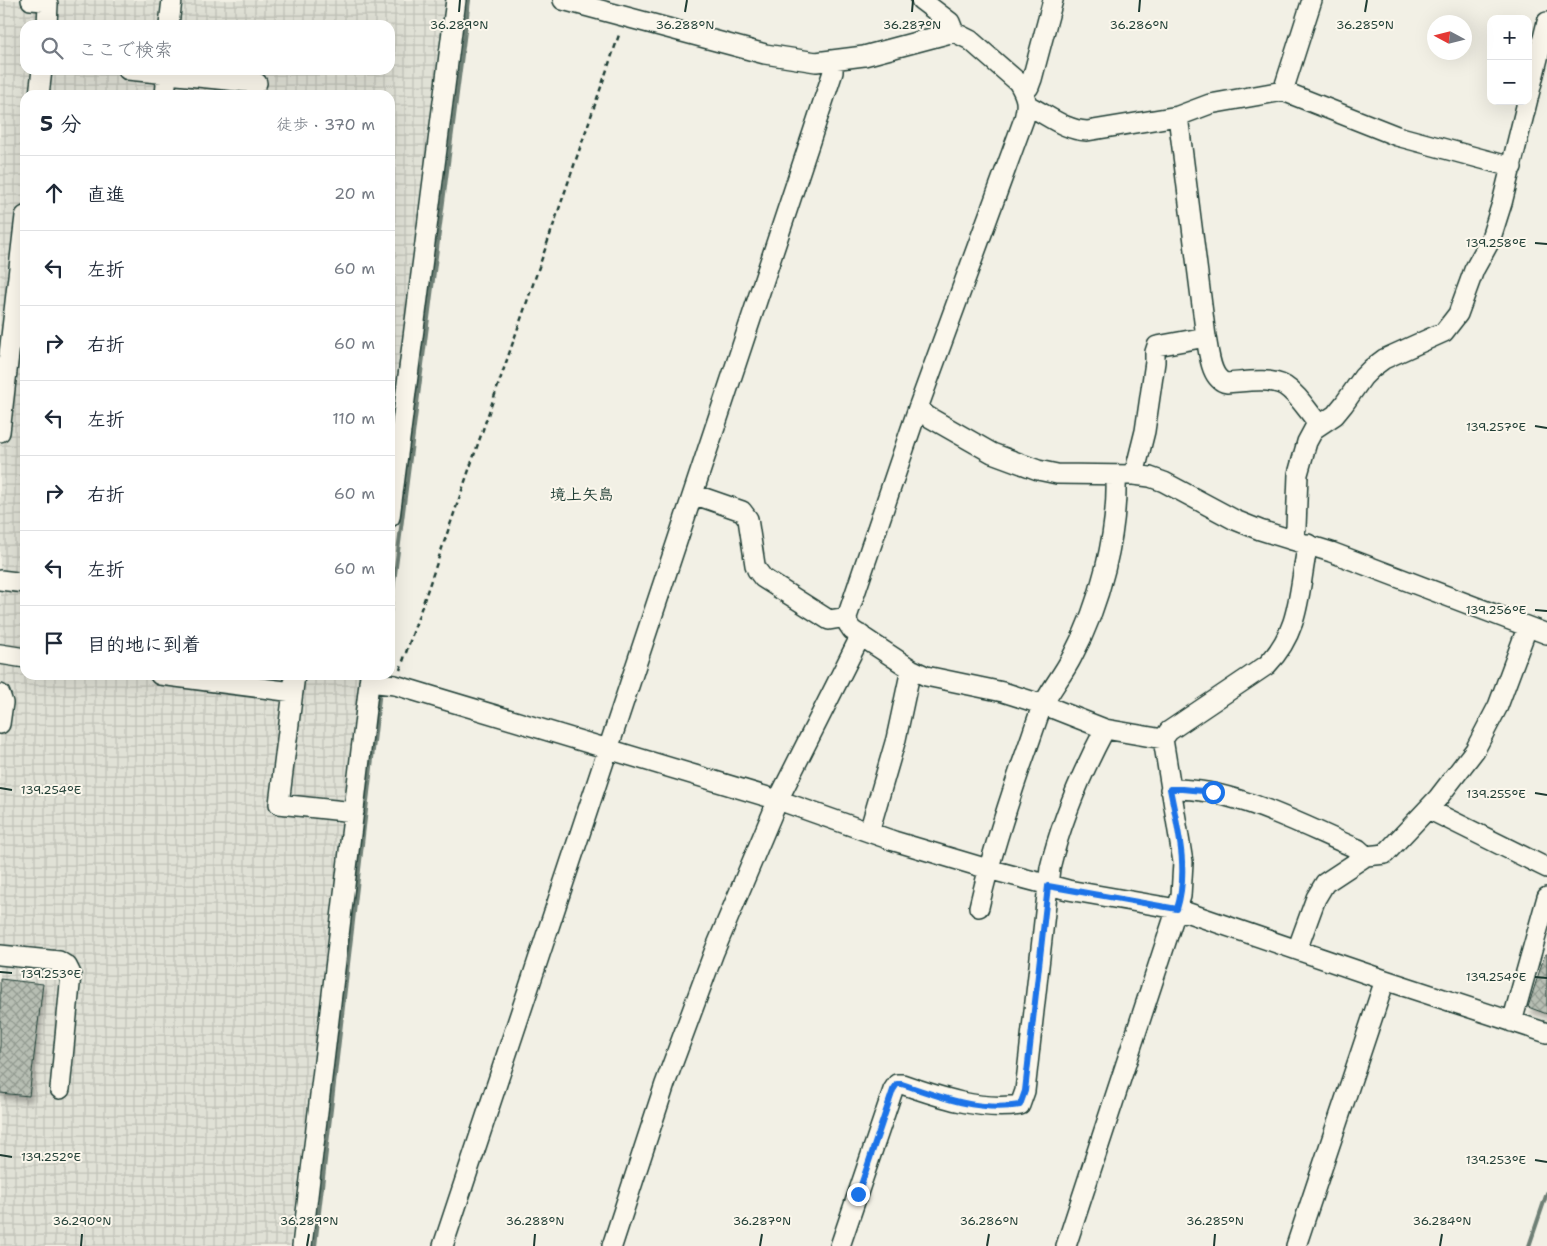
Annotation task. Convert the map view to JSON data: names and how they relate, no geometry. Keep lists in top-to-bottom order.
{
  "districts": ["境上矢島"],
  "north": "left",
  "page": {
    "map_buttons": ["+", "−"],
    "search": "ここで検索",
    "heading": ["5 分", "徒歩 · 370 m"],
    "list": [
      ["直進", "20 m"],
      ["左折", "60 m"],
      ["右折", "60 m"],
      ["左折", "110 m"],
      ["右折", "60 m"],
      ["左折", "60 m"],
      "目的地に到着"
    ]
  },
  "coordinates": [
    "36.289°N",
    "36.288°N",
    "36.287°N",
    "36.286°N",
    "36.285°N",
    "139.258°E",
    "139.257°E",
    "139.256°E",
    "139.254°E",
    "139.255°E",
    "139.253°E",
    "139.252°E",
    "36.290°N",
    "36.284°N"
  ]
}
